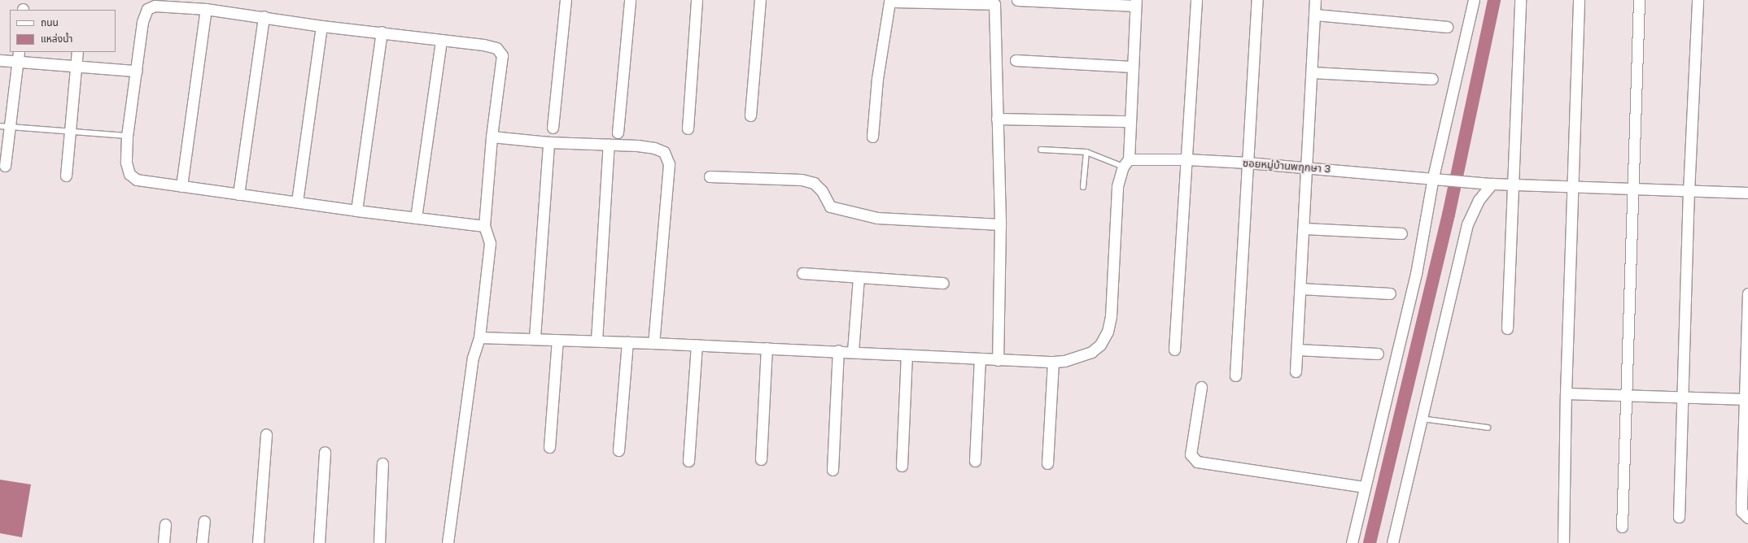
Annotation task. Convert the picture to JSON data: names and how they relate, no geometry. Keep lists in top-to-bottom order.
{
  "streets": {
    "street": ["ซอยหมู่บ้านพฤกษา 3"]
  },
  "legend": ["ถนน", "แหล่งน้ำ"]
}
